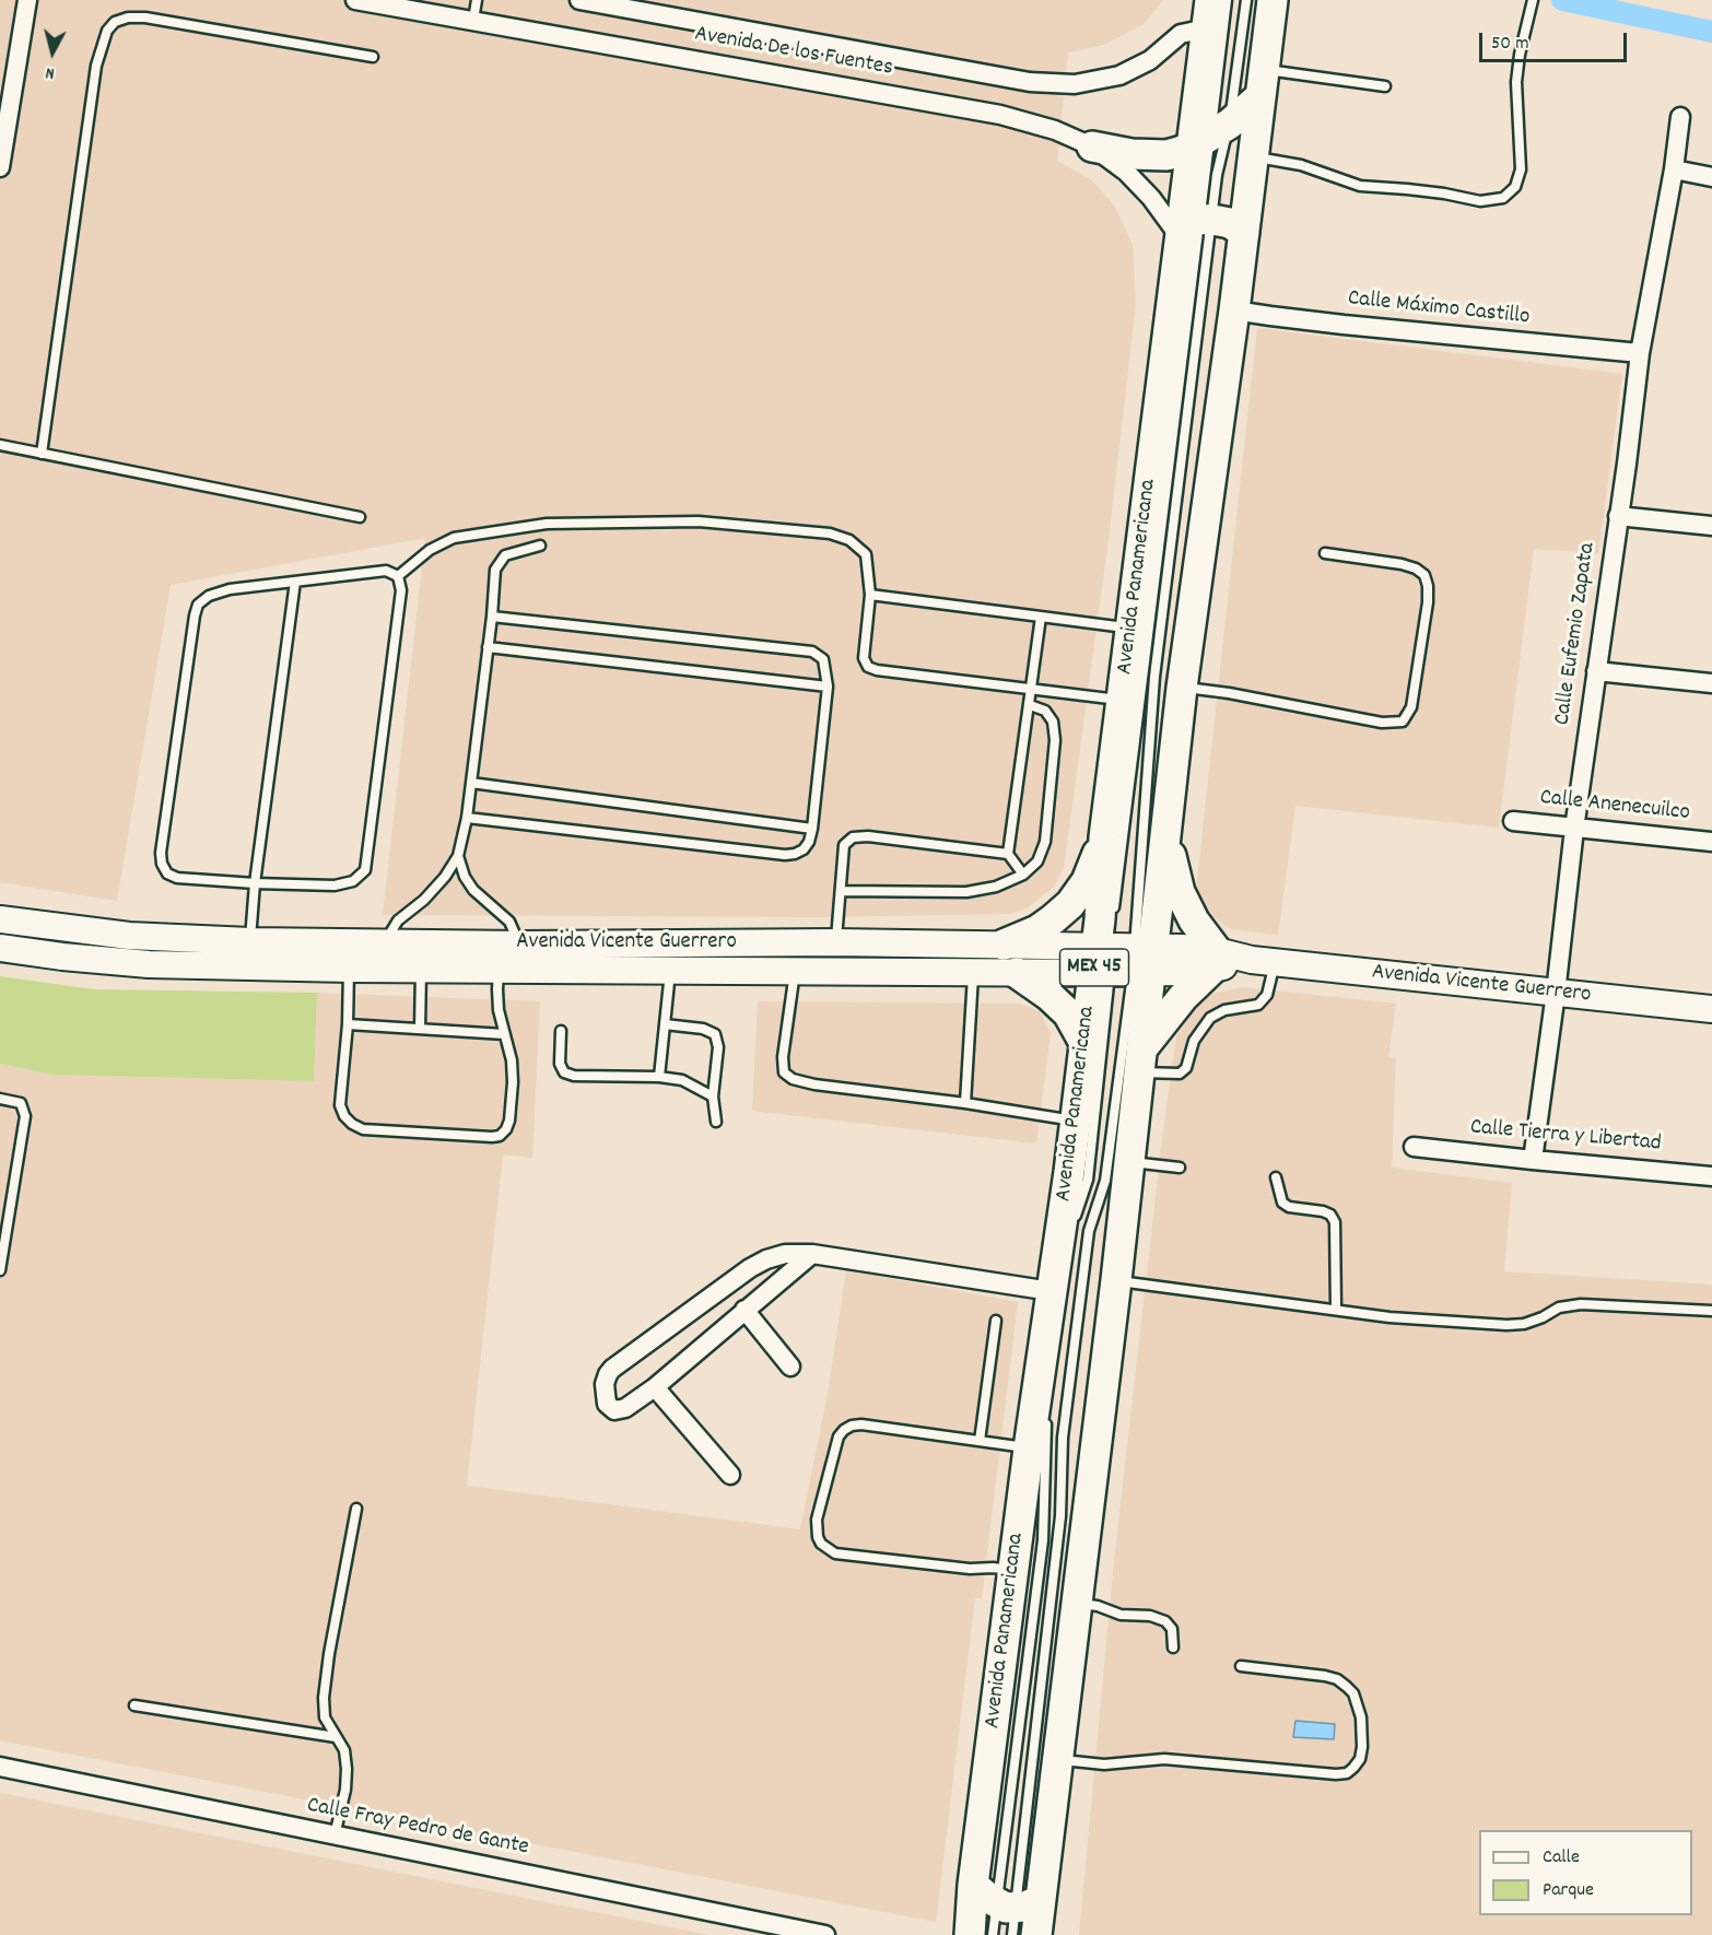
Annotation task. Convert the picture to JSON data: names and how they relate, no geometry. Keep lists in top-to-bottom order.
{
  "streets": {
    "main road": ["Avenida Panamericana", "Avenida Vicente Guerrero", "MEX 45"],
    "street": [
      "Avenida De los Fuentes",
      "Calle Máximo Castillo",
      "Calle Eufemio Zapata",
      "Calle Anenecuilco",
      "Calle Tierra y Libertad",
      "Calle Fray Pedro de Gante"
    ]
  },
  "crossings": [
    ["Avenida De los Fuentes", "Avenida Panamericana"],
    ["Calle Máximo Castillo", "Avenida Panamericana"],
    ["Calle Máximo Castillo", "Calle Eufemio Zapata"],
    ["Avenida Panamericana", "Avenida Vicente Guerrero"],
    ["Calle Eufemio Zapata", "Calle Anenecuilco"],
    ["Calle Eufemio Zapata", "Avenida Vicente Guerrero"],
    ["Calle Eufemio Zapata", "Calle Tierra y Libertad"]
  ],
  "legend": ["Calle", "Parque"],
  "scale_bar": "50 m",
  "north": "bottom"
}
